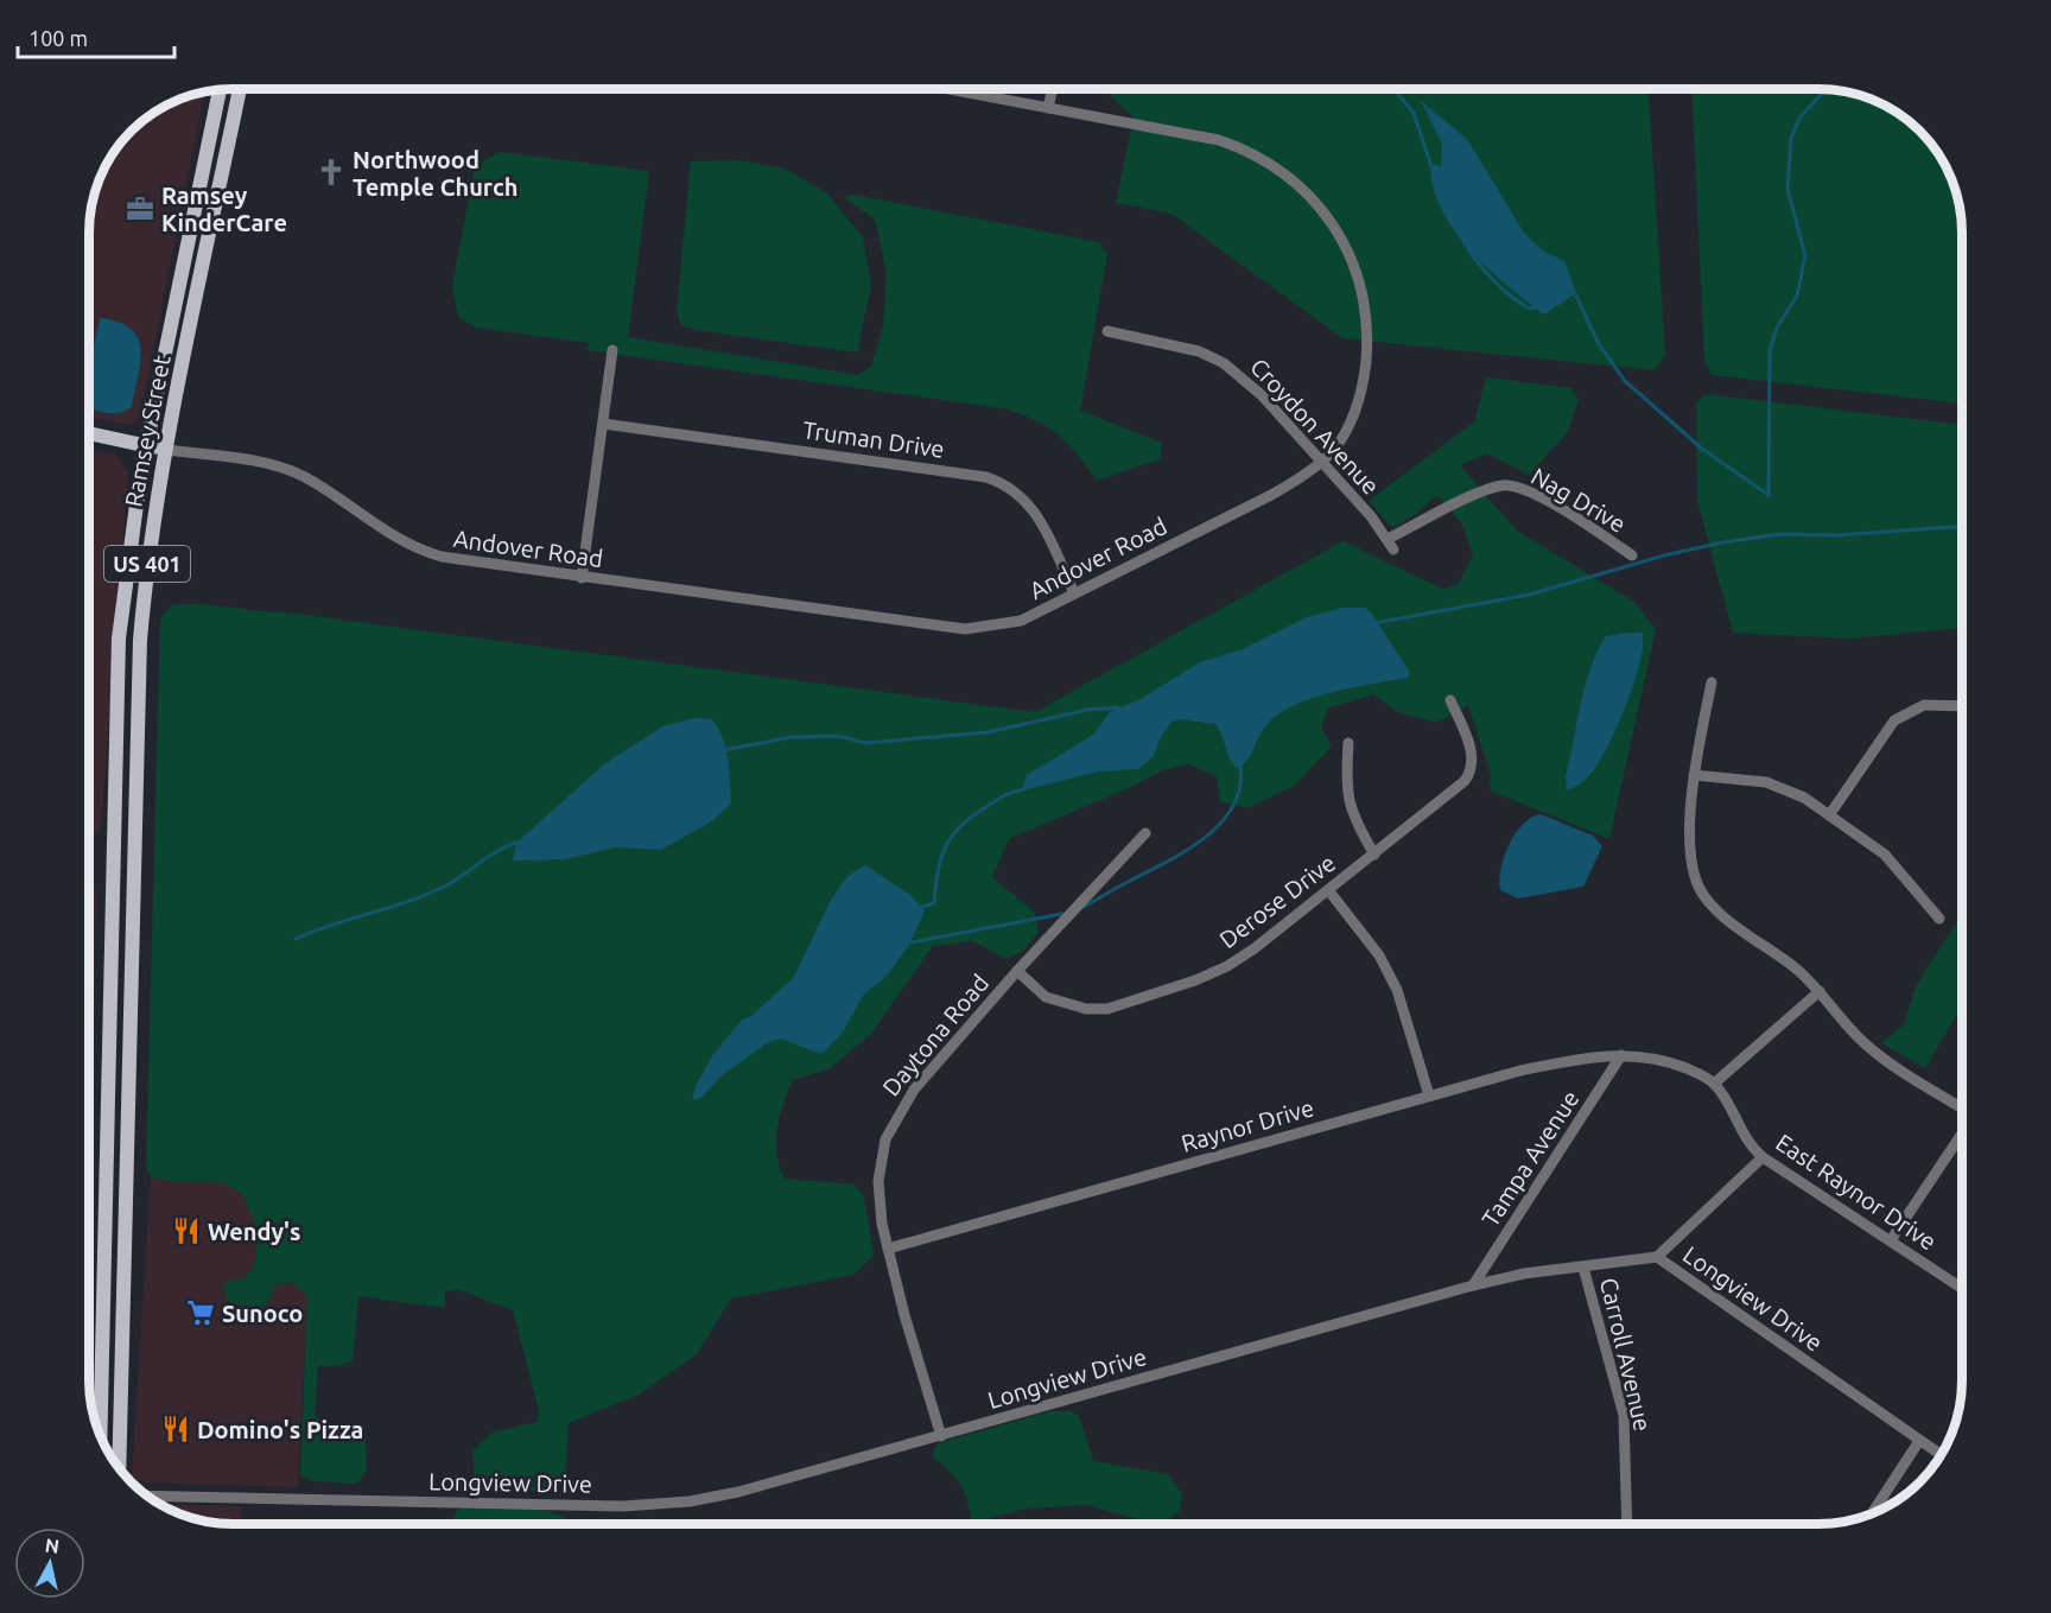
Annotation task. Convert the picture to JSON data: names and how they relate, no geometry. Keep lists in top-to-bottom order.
{
  "streets": {
    "main road": ["Ramsey Street", "US 401"],
    "street": [
      "Croydon Avenue",
      "Truman Drive",
      "Nag Drive",
      "Andover Road",
      "Derose Drive",
      "Daytona Road",
      "Raynor Drive",
      "Tampa Avenue",
      "East Raynor Drive",
      "Longview Drive",
      "Carroll Avenue"
    ]
  },
  "crossings": [
    ["Croydon Avenue", "Nag Drive"],
    ["Croydon Avenue", "Andover Road"],
    ["Ramsey Street", "Andover Road"],
    ["Truman Drive", "Andover Road"],
    ["Derose Drive", "Daytona Road"],
    ["Daytona Road", "Raynor Drive"],
    ["Daytona Road", "Longview Drive"],
    ["Raynor Drive", "Tampa Avenue"],
    ["Tampa Avenue", "Longview Drive"],
    ["Longview Drive", "Carroll Avenue"]
  ],
  "places": {
    "church": ["Northwood Temple Church"],
    "office": ["Ramsey KinderCare"],
    "restaurant": ["Wendy's", "Domino's Pizza"],
    "supermarket": ["Sunoco"]
  },
  "scale_bar": "100 m",
  "north": "top"
}
